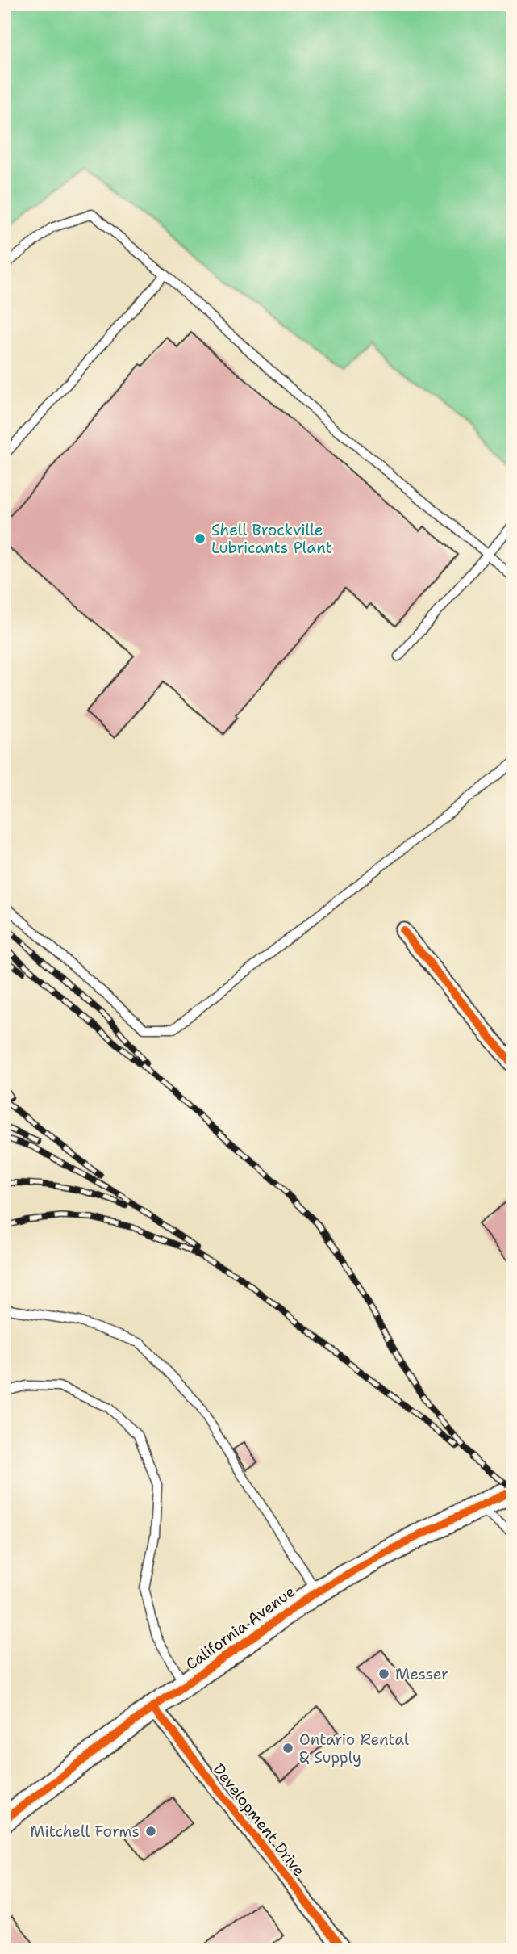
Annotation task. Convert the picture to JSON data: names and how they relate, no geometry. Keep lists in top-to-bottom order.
{
  "streets": {
    "street": ["California Avenue", "Development Drive"]
  },
  "crossings": [
    ["California Avenue", "Development Drive"]
  ],
  "places": [
    "Shell Brockville Lubricants Plant",
    "Messer",
    "Ontario Rental & Supply",
    "Mitchell Forms"
  ]
}
